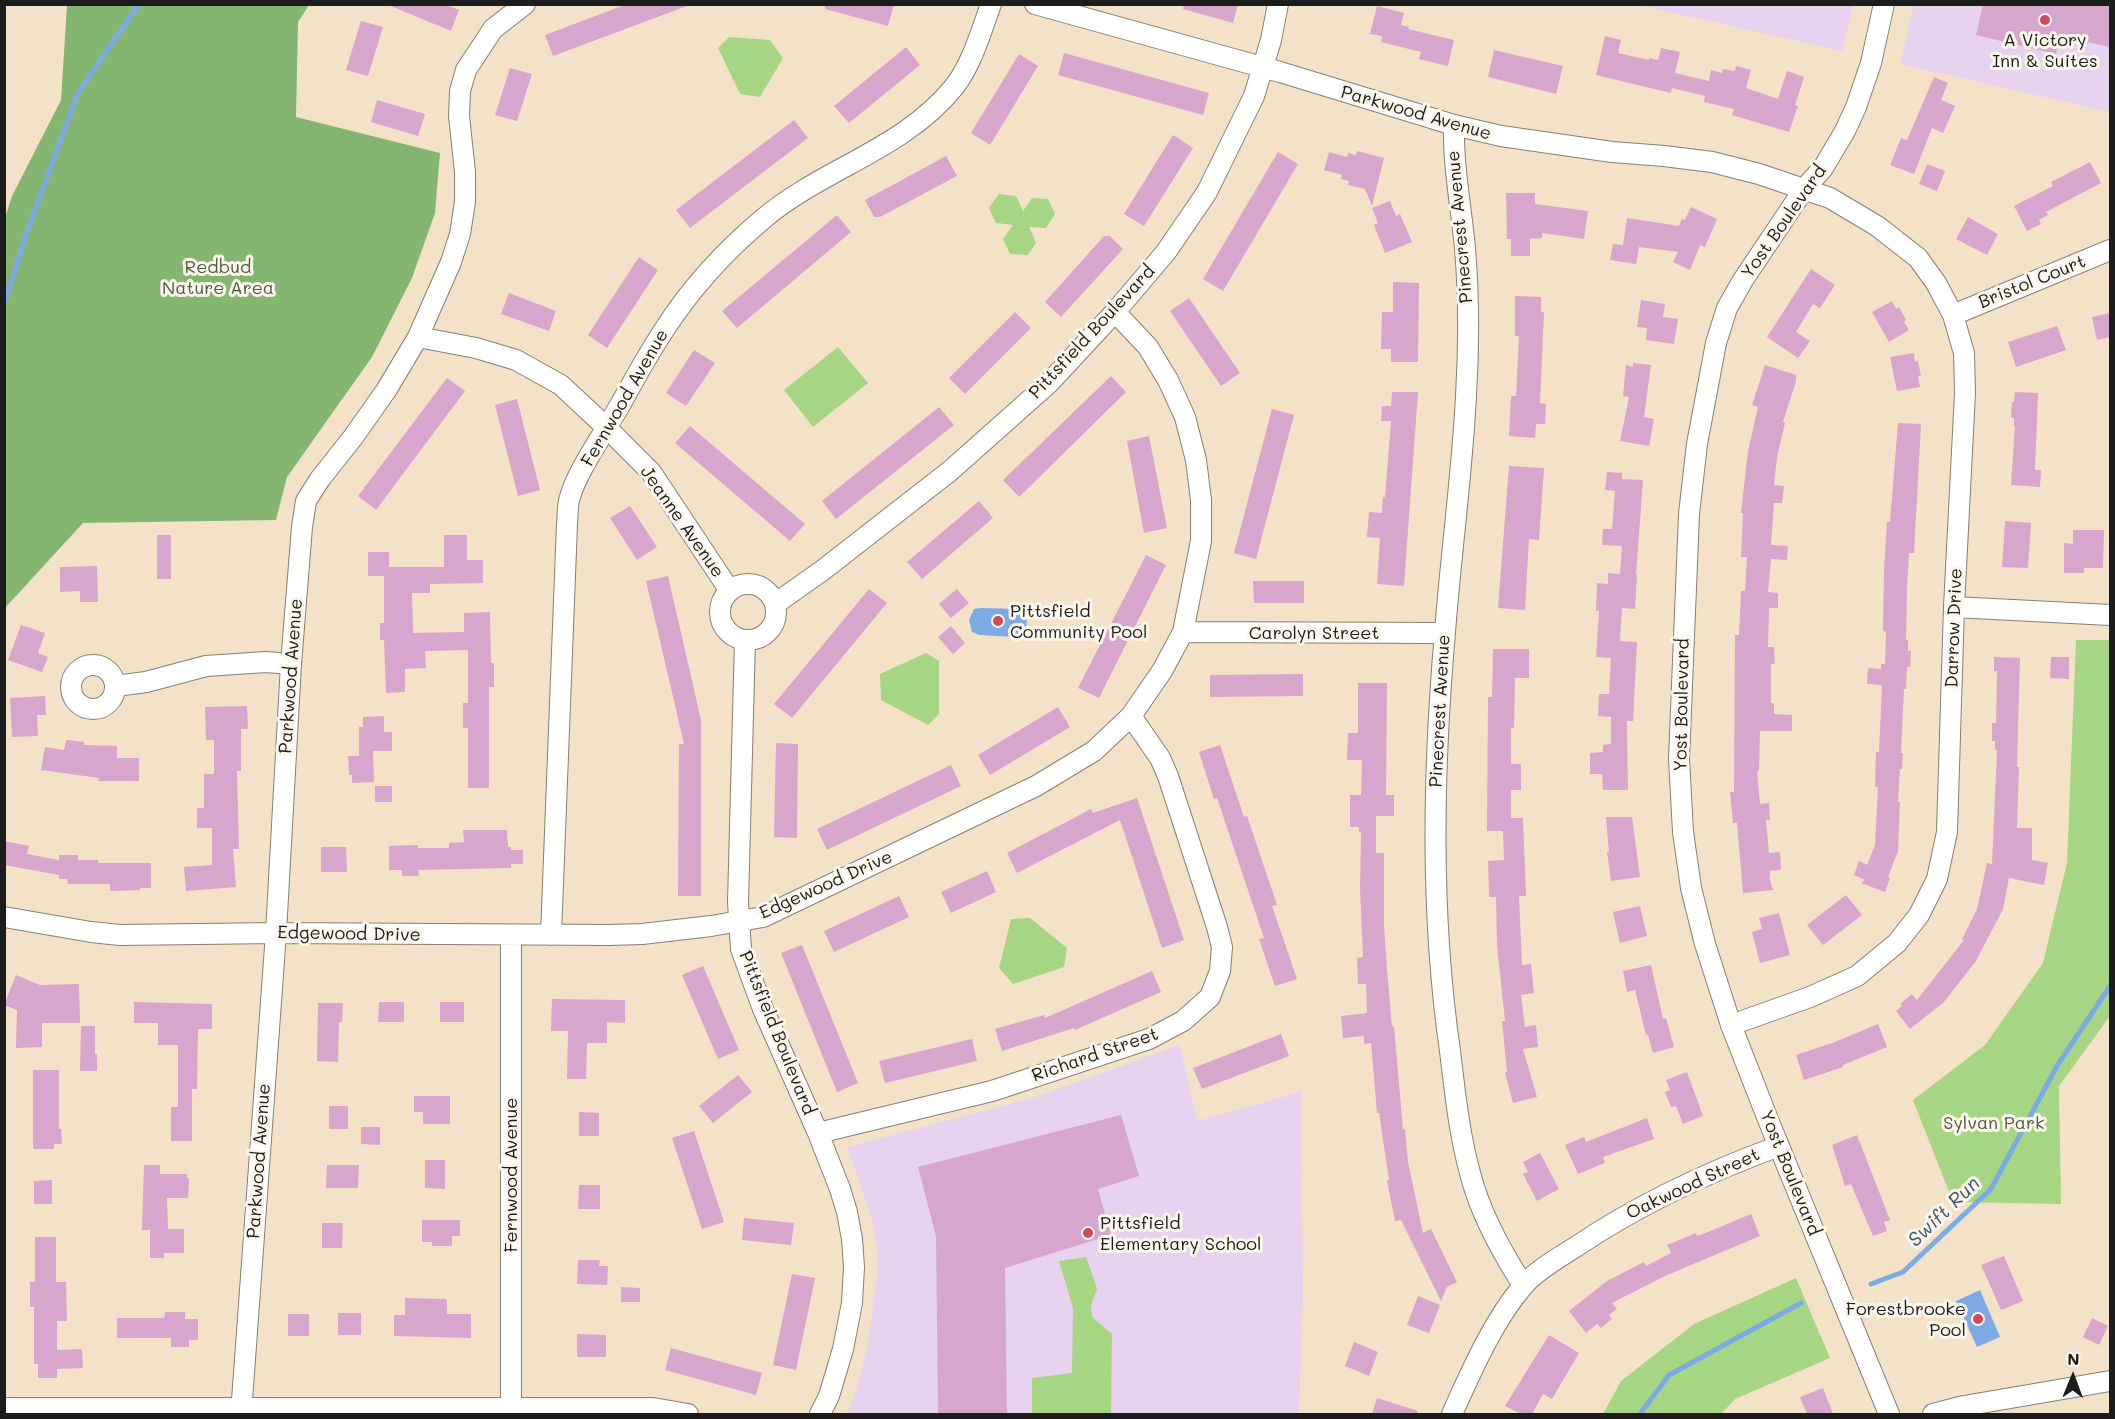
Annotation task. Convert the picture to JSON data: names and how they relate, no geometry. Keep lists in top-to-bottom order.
{
  "streets": {
    "street": [
      "Parkwood Avenue",
      "Yost Boulevard",
      "Pinecrest Avenue",
      "Bristol Court",
      "Pittsfield Boulevard",
      "Fernwood Avenue",
      "Jeanne Avenue",
      "Darrow Drive",
      "Carolyn Street",
      "Edgewood Drive",
      "Richard Street",
      "Oakwood Street"
    ]
  },
  "crossings": [
    ["Parkwood Avenue", "Yost Boulevard"],
    ["Parkwood Avenue", "Pinecrest Avenue"],
    ["Parkwood Avenue", "Pittsfield Boulevard"],
    ["Parkwood Avenue", "Jeanne Avenue"],
    ["Parkwood Avenue", "Darrow Drive"],
    ["Parkwood Avenue", "Edgewood Drive"],
    ["Yost Boulevard", "Darrow Drive"],
    ["Yost Boulevard", "Oakwood Street"],
    ["Pinecrest Avenue", "Carolyn Street"],
    ["Pinecrest Avenue", "Oakwood Street"],
    ["Bristol Court", "Darrow Drive"],
    ["Pittsfield Boulevard", "Jeanne Avenue"],
    ["Pittsfield Boulevard", "Edgewood Drive"],
    ["Pittsfield Boulevard", "Richard Street"],
    ["Fernwood Avenue", "Jeanne Avenue"],
    ["Fernwood Avenue", "Edgewood Drive"],
    ["Carolyn Street", "Edgewood Drive"],
    ["Edgewood Drive", "Richard Street"]
  ],
  "water": ["Swift Run"],
  "parks": ["Redbud Nature Area", "Sylvan Park"],
  "places": [
    "A Victory Inn & Suites",
    "Pittsfield Community Pool",
    "Pittsfield Elementary School",
    "Forestbrooke Pool"
  ],
  "north": "top"
}
